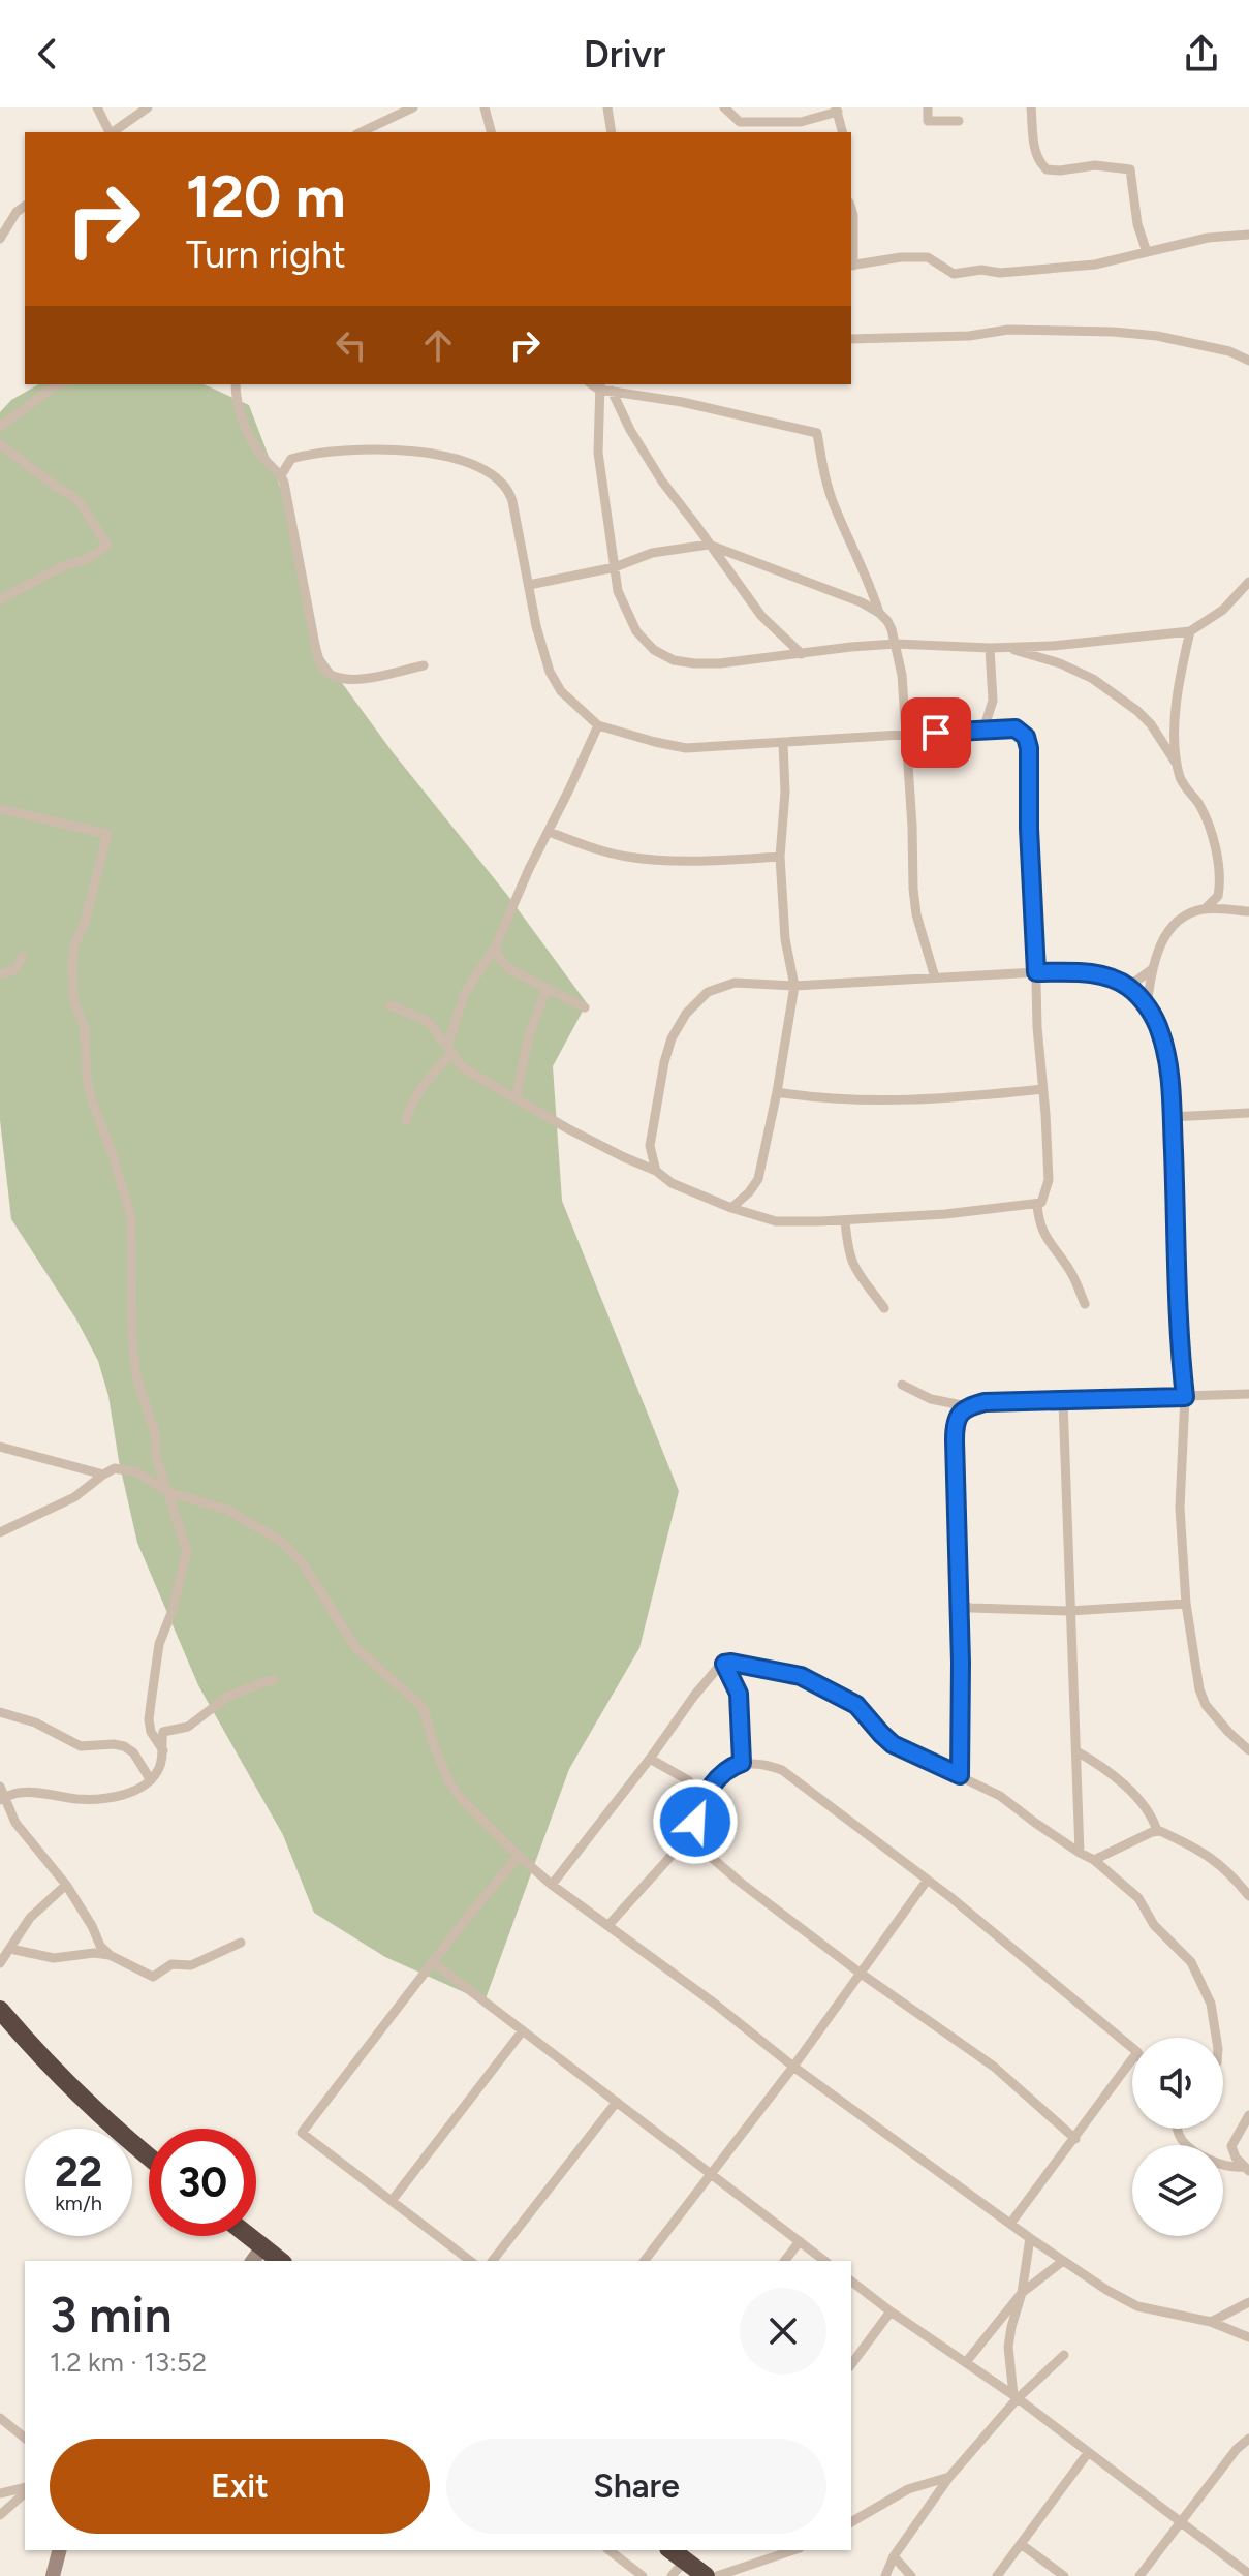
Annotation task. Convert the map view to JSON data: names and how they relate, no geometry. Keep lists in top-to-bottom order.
{
  "page": {
    "header": "Drivr",
    "turn": ["120 m", "Turn right"],
    "speed": "22 km/h",
    "limit": "30",
    "heading": ["3 min", "1.2 km · 13:52"],
    "buttons": ["Exit", "Share"]
  }
}
